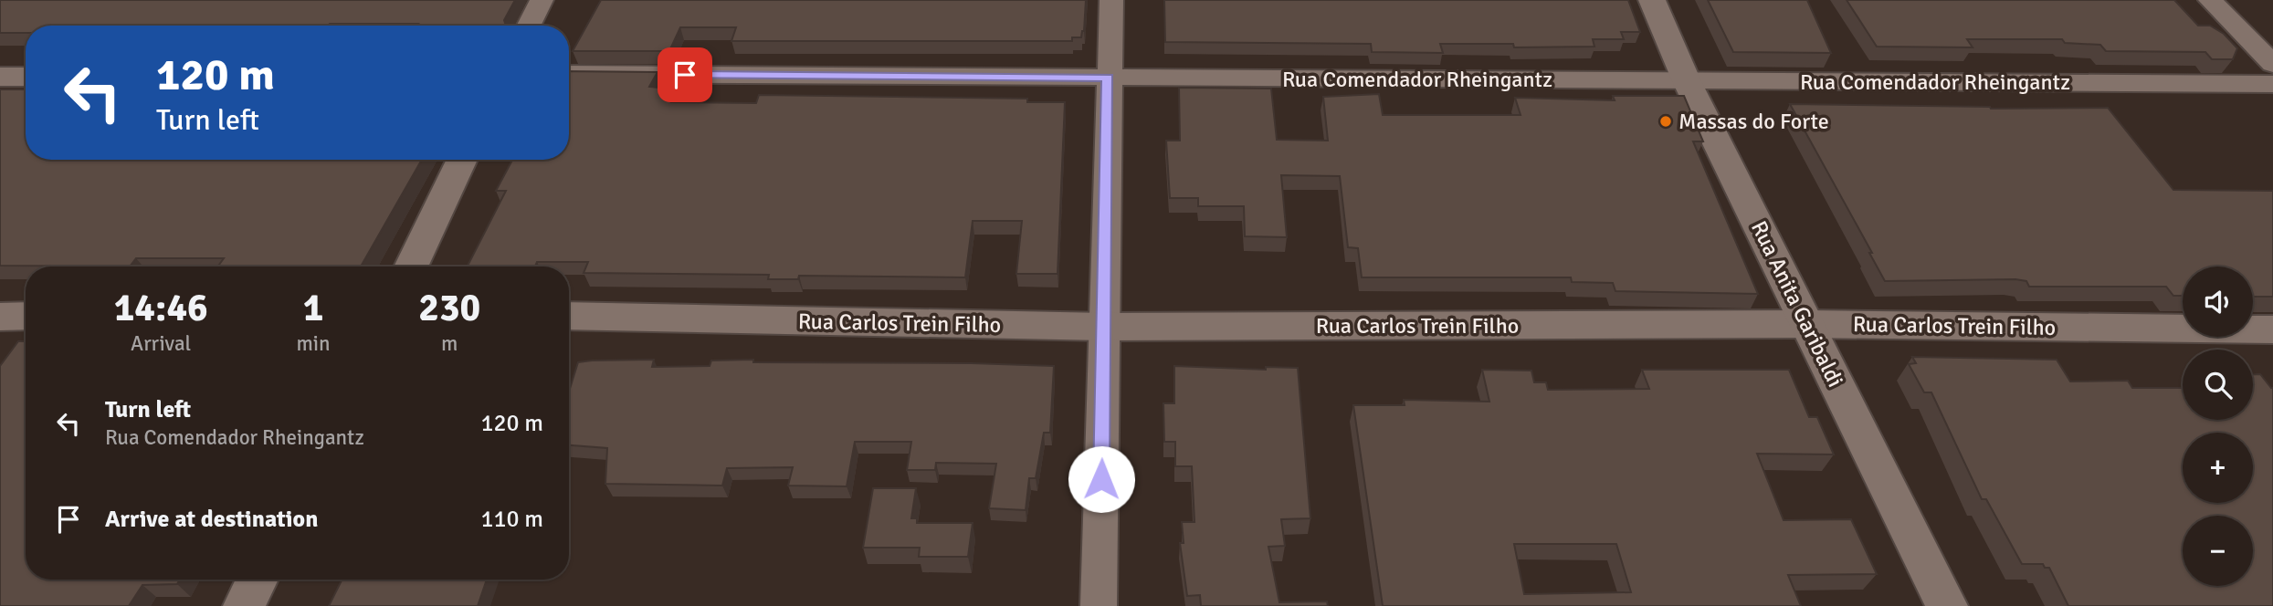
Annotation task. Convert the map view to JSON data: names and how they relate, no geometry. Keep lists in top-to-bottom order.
{
  "streets": {
    "street": ["Rua Comendador Rheingantz", "Rua Anita Garibaldi", "Rua Carlos Trein Filho"]
  },
  "crossings": [
    ["Rua Comendador Rheingantz", "Rua Anita Garibaldi"],
    ["Rua Anita Garibaldi", "Rua Carlos Trein Filho"]
  ],
  "places": ["Massas do Forte"],
  "page": {
    "turn": ["120 m", "Turn left"],
    "map_buttons": ["+", "−"],
    "eta": [
      "14:46",
      "Arrival",
      "1",
      "min",
      "230",
      "m"
    ],
    "list": [
      {
        "name": "Turn left",
        "note": "Rua Comendador Rheingantz",
        "value": "120 m"
      },
      {
        "name": "Arrive at destination",
        "value": "110 m"
      }
    ]
  }
}
